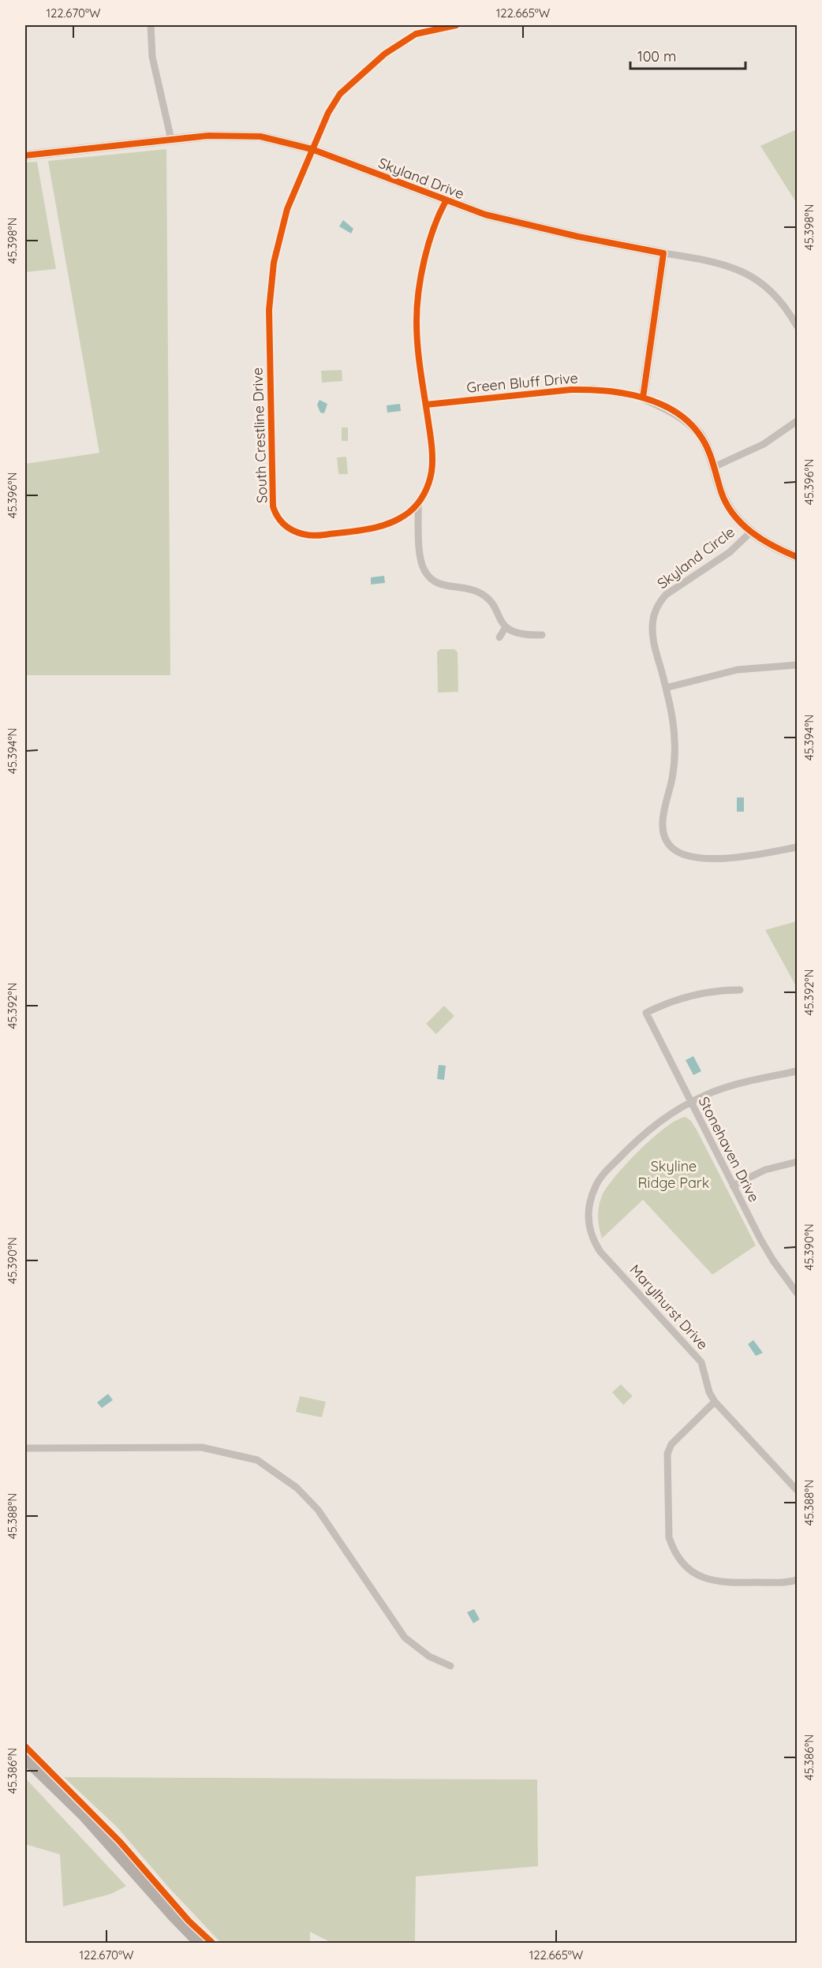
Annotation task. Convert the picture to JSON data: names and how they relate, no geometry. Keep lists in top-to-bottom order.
{
  "streets": {
    "street": [
      "Skyland Drive",
      "Green Bluff Drive",
      "South Crestline Drive",
      "Skyland Circle",
      "Stonehaven Drive",
      "Marylhurst Drive"
    ]
  },
  "crossings": [
    ["Skyland Drive", "South Crestline Drive"],
    ["Green Bluff Drive", "South Crestline Drive"],
    ["Green Bluff Drive", "Skyland Circle"],
    ["Stonehaven Drive", "Marylhurst Drive"]
  ],
  "parks": ["Skyline Ridge Park"],
  "scale_bar": "100 m",
  "coordinates": [
    "122.670°W",
    "122.665°W",
    "45.398°N",
    "45.396°N",
    "45.394°N",
    "45.392°N",
    "45.390°N",
    "45.388°N",
    "45.386°N"
  ]
}
